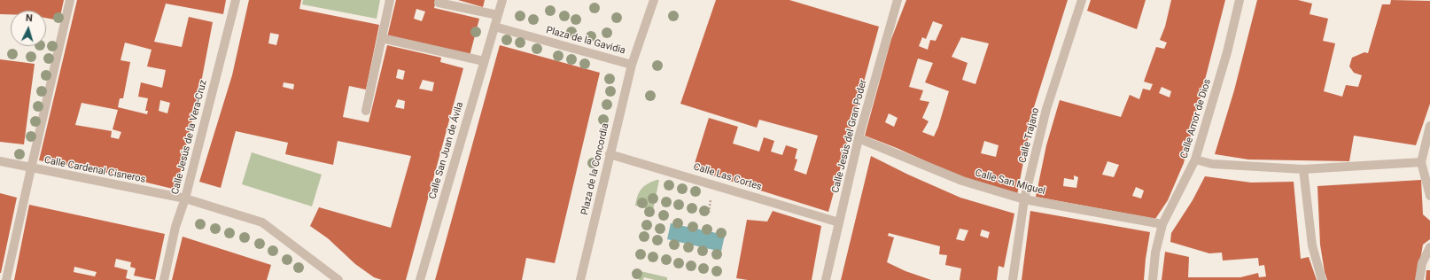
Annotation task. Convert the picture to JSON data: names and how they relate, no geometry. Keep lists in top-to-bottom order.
{
  "streets": {
    "street": [
      "Plaza de la Gavidia",
      "Calle Amor de Dios",
      "Calle Trajano",
      "Calle Jesús del Gran Poder",
      "Calle Jesús de la Vera-Cruz",
      "Calle San Juan de Ávila",
      "Plaza de la Concordia",
      "Calle Cardenal Cisneros",
      "Calle Las Cortes",
      "Calle San Miguel"
    ]
  },
  "crossings": [
    ["Plaza de la Gavidia", "Calle San Juan de Ávila"],
    ["Plaza de la Gavidia", "Plaza de la Concordia"],
    ["Calle Amor de Dios", "Calle San Miguel"],
    ["Calle Trajano", "Calle San Miguel"],
    ["Calle Jesús del Gran Poder", "Calle Las Cortes"],
    ["Calle Jesús del Gran Poder", "Calle San Miguel"],
    ["Calle Jesús de la Vera-Cruz", "Calle Cardenal Cisneros"],
    ["Plaza de la Concordia", "Calle Las Cortes"]
  ],
  "north": "top"
}
